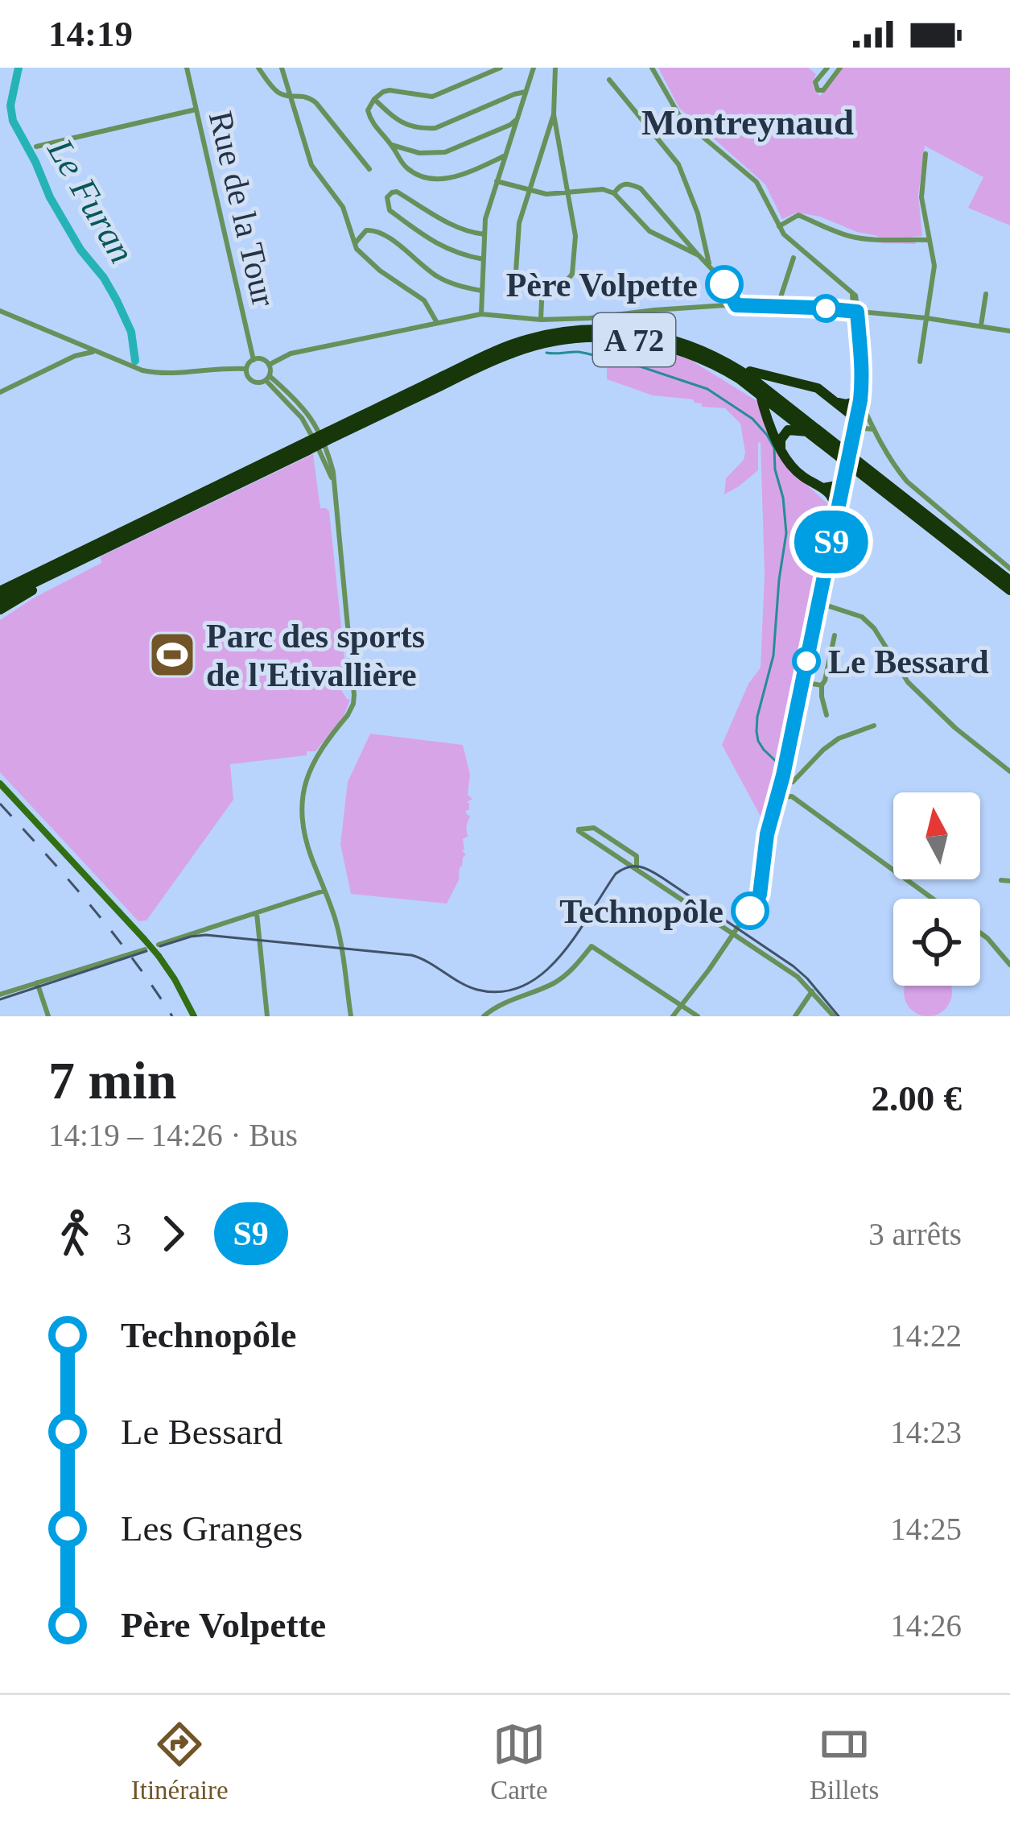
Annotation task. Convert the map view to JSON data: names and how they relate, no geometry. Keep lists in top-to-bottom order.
{
  "streets": {
    "highway": ["A 72"],
    "street": ["Rue de la Tour"]
  },
  "districts": ["Montreynaud"],
  "water": ["Le Furan"],
  "places": {
    "other": ["Père Volpette", "Le Bessard", "Technopôle"],
    "sports": ["Parc des sports de l'Etivallière"]
  },
  "lines": ["bus line S9"],
  "north": "top",
  "page": {
    "status": "14:19",
    "on_map": "S9",
    "heading": ["7 min", "14:19 – 14:26 · Bus", "2.00 €"],
    "legs": ["3", "S9", "3 arrêts"],
    "list": [
      {
        "name": "Technopôle",
        "value": "14:22"
      },
      {
        "name": "Le Bessard",
        "value": "14:23"
      },
      {
        "name": "Les Granges",
        "value": "14:25"
      },
      {
        "name": "Père Volpette",
        "value": "14:26"
      }
    ],
    "tabs": ["Itinéraire", "Carte", "Billets"]
  }
}
